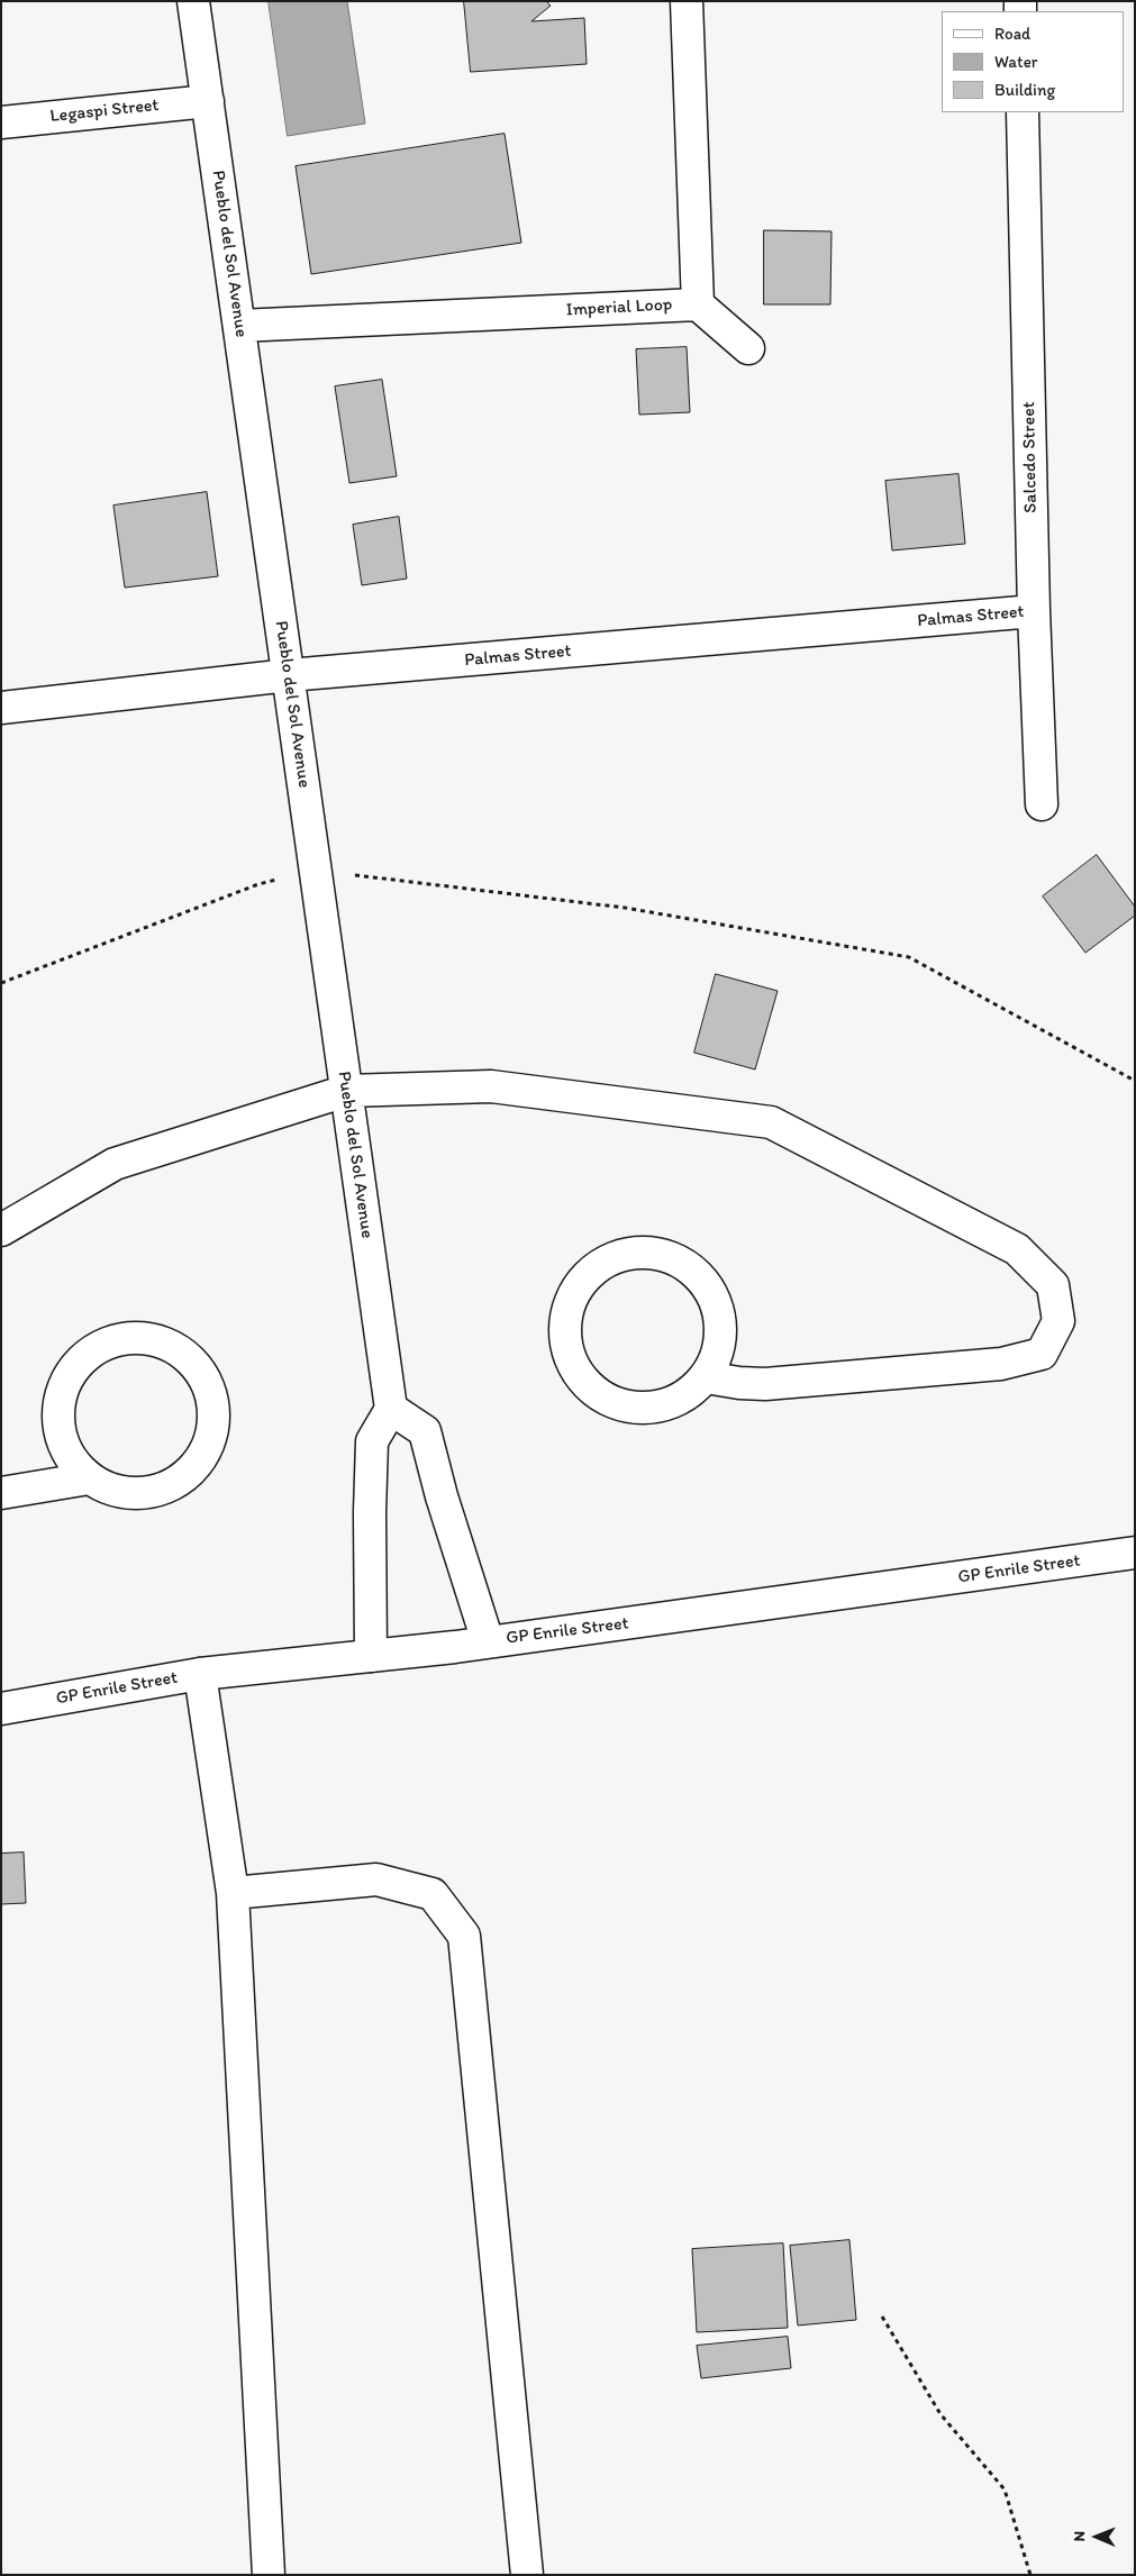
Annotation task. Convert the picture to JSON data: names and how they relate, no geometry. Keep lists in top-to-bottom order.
{
  "streets": {
    "street": [
      "Legaspi Street",
      "Pueblo del Sol Avenue",
      "Imperial Loop",
      "Salcedo Street",
      "Palmas Street",
      "GP Enrile Street"
    ]
  },
  "crossings": [
    ["Legaspi Street", "Pueblo del Sol Avenue"],
    ["Pueblo del Sol Avenue", "Imperial Loop"],
    ["Pueblo del Sol Avenue", "Palmas Street"],
    ["Salcedo Street", "Palmas Street"]
  ],
  "legend": ["Road", "Water", "Building"],
  "north": "left"
}
